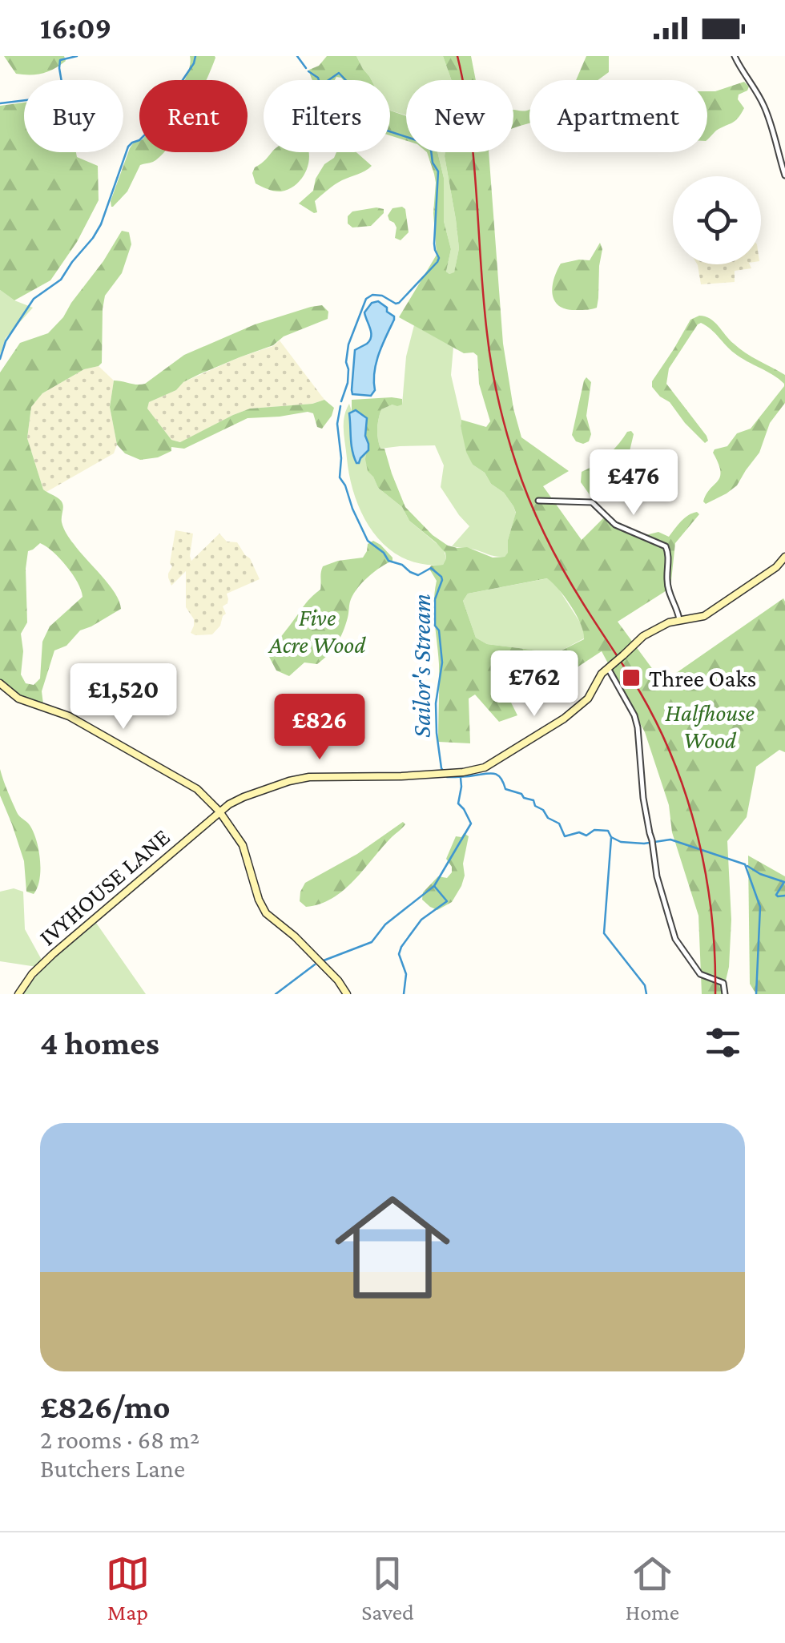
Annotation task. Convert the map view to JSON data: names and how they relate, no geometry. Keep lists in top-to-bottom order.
{
  "streets": {
    "street": ["IVYHOUSE LANE"]
  },
  "water": ["Sailor's Stream"],
  "parks": ["Five Acre Wood", "Halfhouse Wood"],
  "places": {
    "transit": ["Three Oaks"]
  },
  "page": {
    "status": "16:09",
    "chip": [
      "Buy",
      "Rent",
      "Filters",
      "New",
      "Apartment"
    ],
    "price": [
      "£476",
      "£762",
      "£1,520",
      "£826"
    ],
    "heading": "4 homes",
    "list": [
      {
        "name": "£826/mo",
        "note": "2 rooms · 68 m² · Butchers Lane"
      }
    ],
    "tabs": ["Map", "Saved", "Home"]
  }
}
